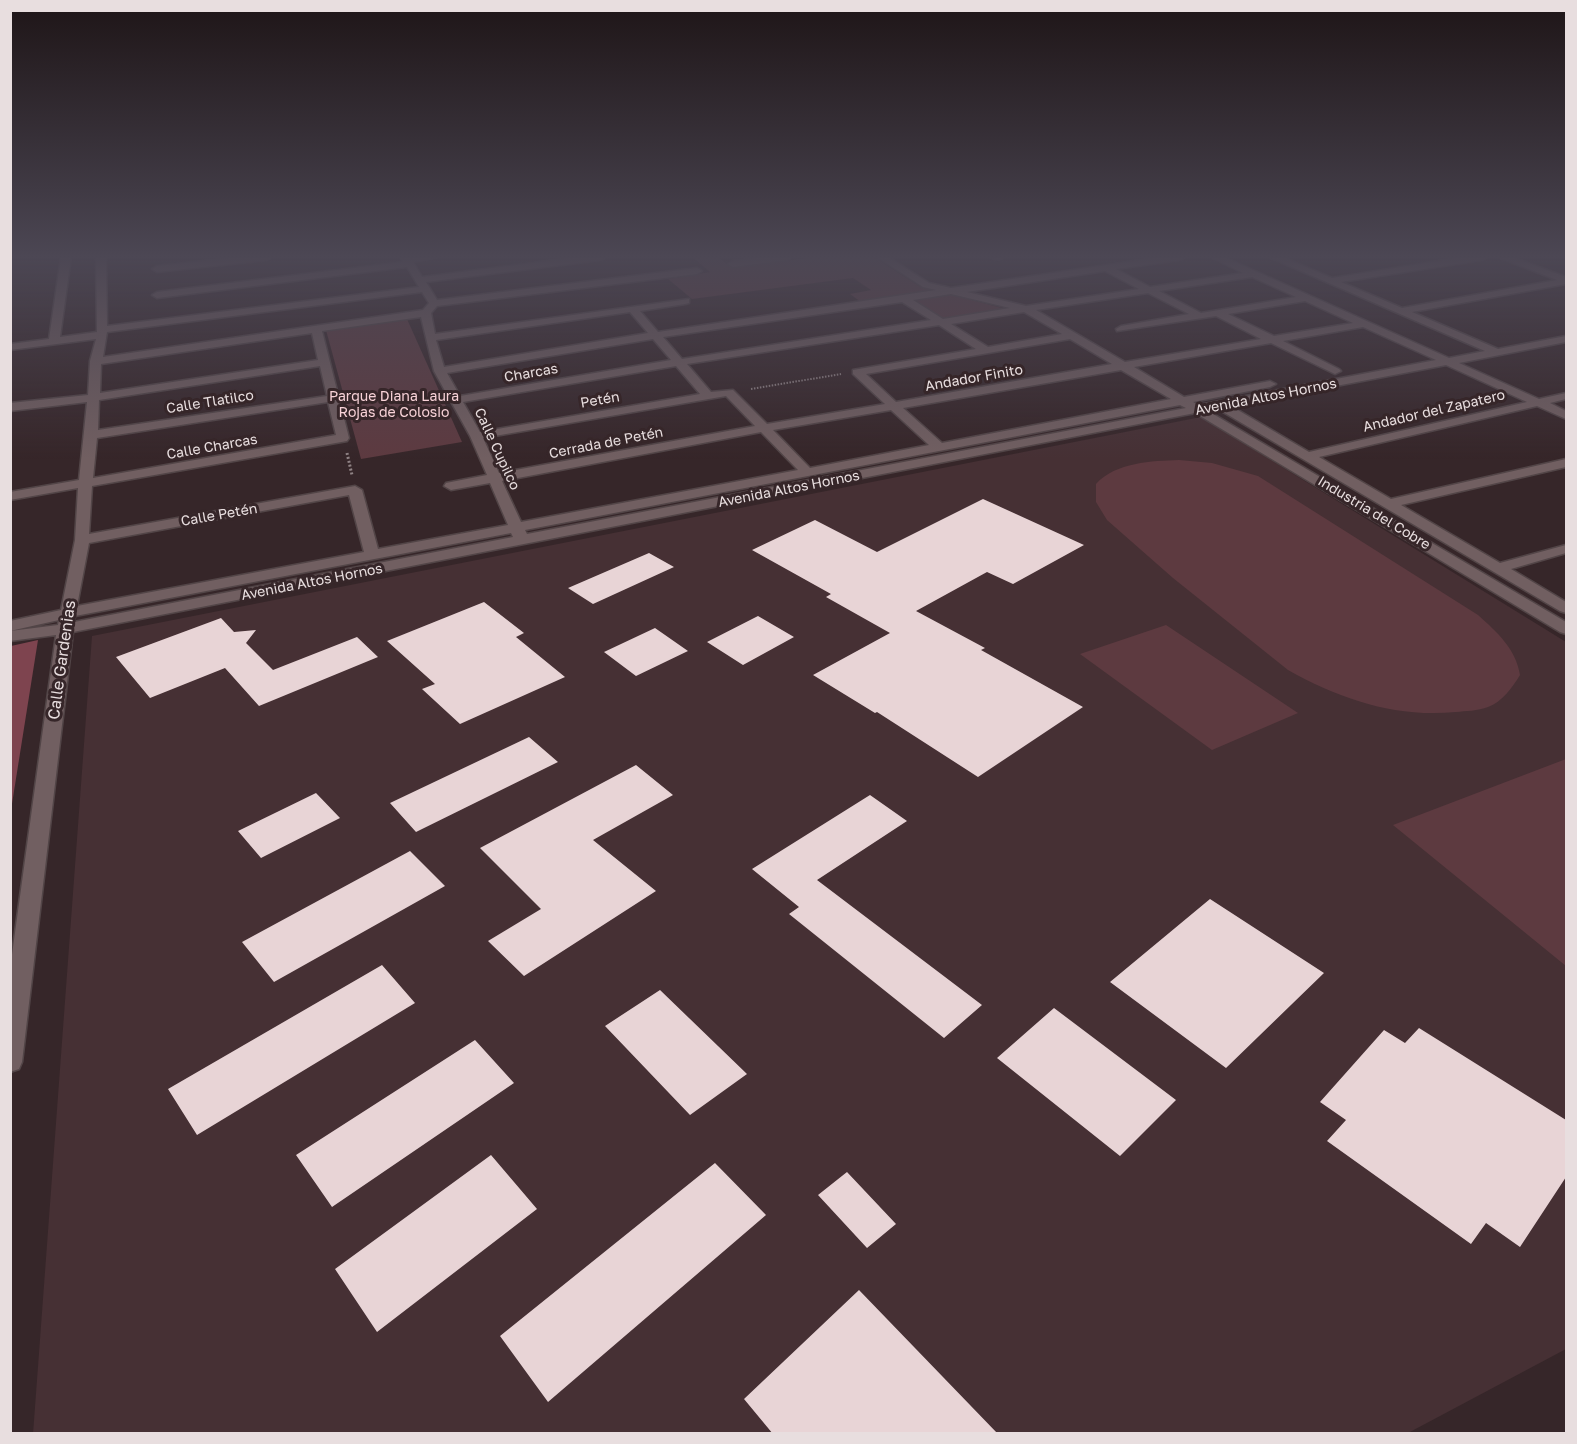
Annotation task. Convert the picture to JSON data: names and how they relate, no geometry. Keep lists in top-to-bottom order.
{
  "streets": {
    "street": [
      "Charcas",
      "Andador Finito",
      "Avenida Altos Hornos",
      "Petén",
      "Calle Tlatilco",
      "Andador del Zapatero",
      "Cerrada de Petén",
      "Calle Charcas",
      "Calle Cupilco",
      "Industria del Cobre",
      "Calle Petén",
      "Calle Gardenias"
    ]
  },
  "crossings": [
    ["Charcas", "Calle Cupilco"],
    ["Andador Finito", "Cerrada de Petén"],
    ["Andador Finito", "Industria del Cobre"],
    ["Avenida Altos Hornos", "Calle Cupilco"],
    ["Avenida Altos Hornos", "Industria del Cobre"],
    ["Avenida Altos Hornos", "Calle Gardenias"],
    ["Petén", "Calle Cupilco"],
    ["Calle Tlatilco", "Calle Gardenias"],
    ["Andador del Zapatero", "Industria del Cobre"],
    ["Cerrada de Petén", "Calle Cupilco"],
    ["Calle Charcas", "Calle Gardenias"],
    ["Calle Petén", "Calle Gardenias"]
  ],
  "parks": ["Parque Diana Laura Rojas de Colosio"]
}
